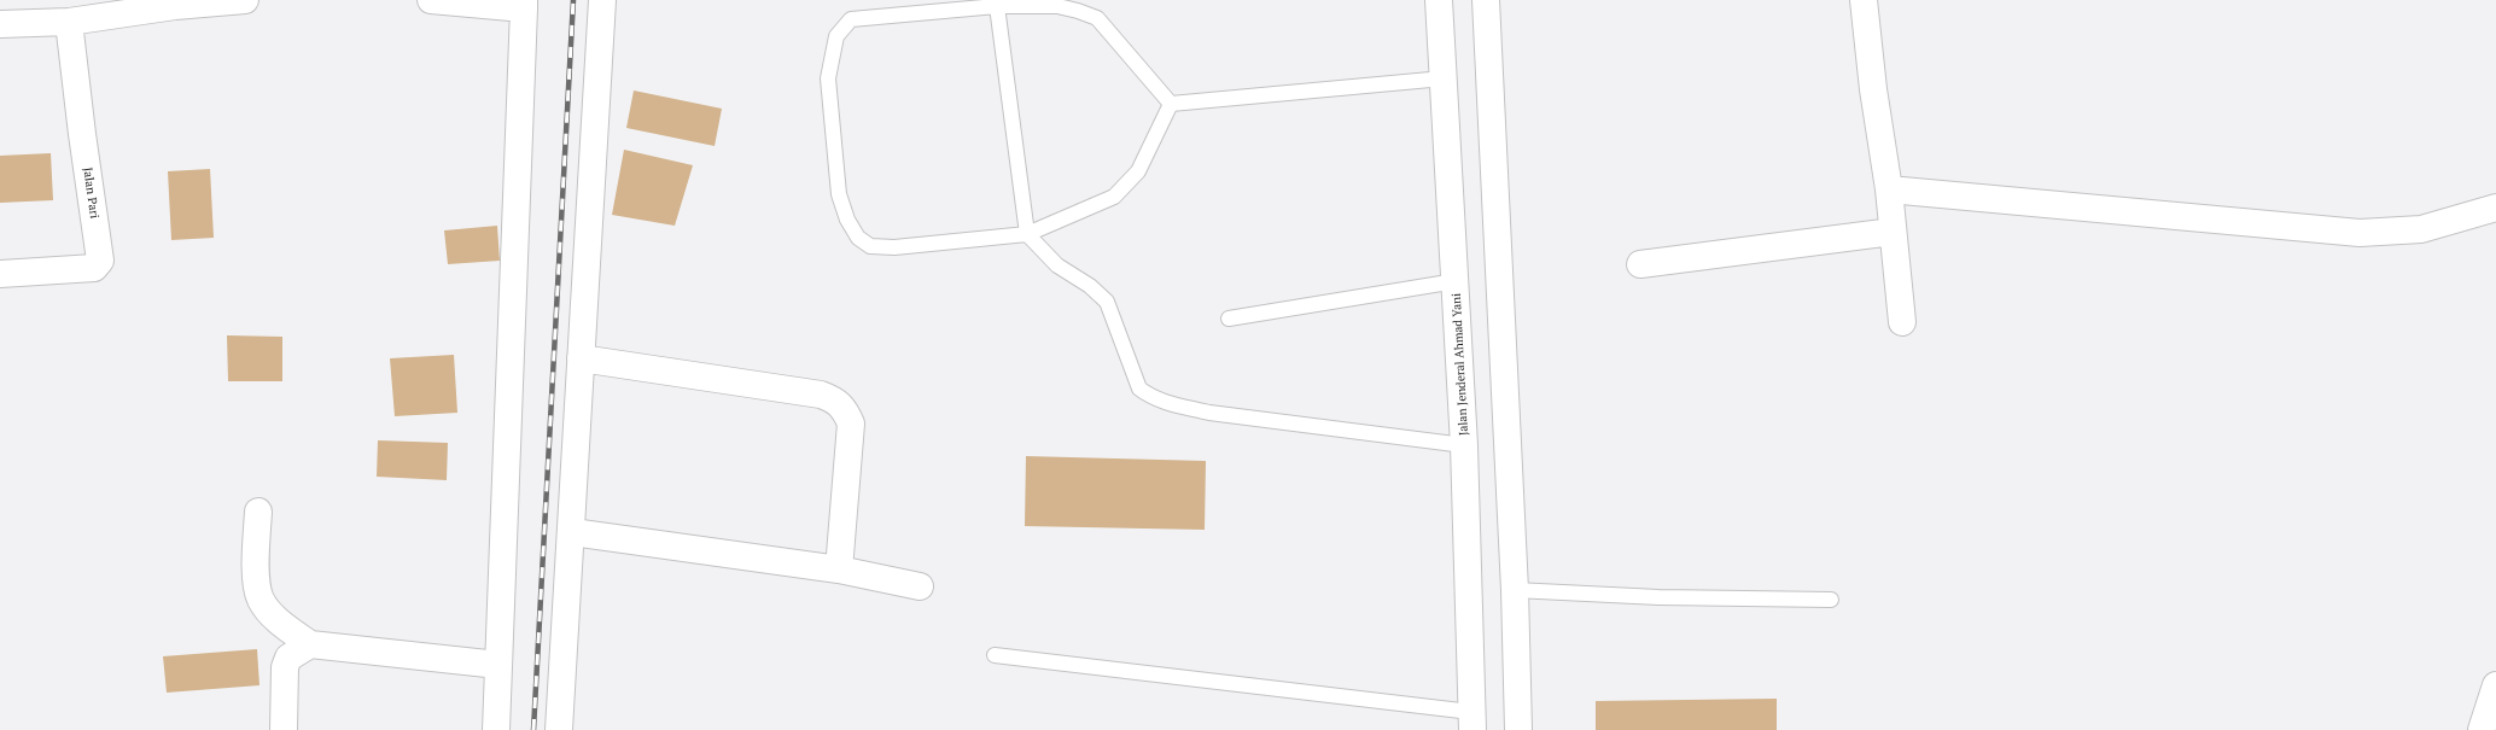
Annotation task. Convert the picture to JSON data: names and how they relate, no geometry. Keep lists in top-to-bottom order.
{
  "streets": {
    "street": ["Jalan Pari", "Jalan Jenderal Ahmad Yani"]
  }
}
